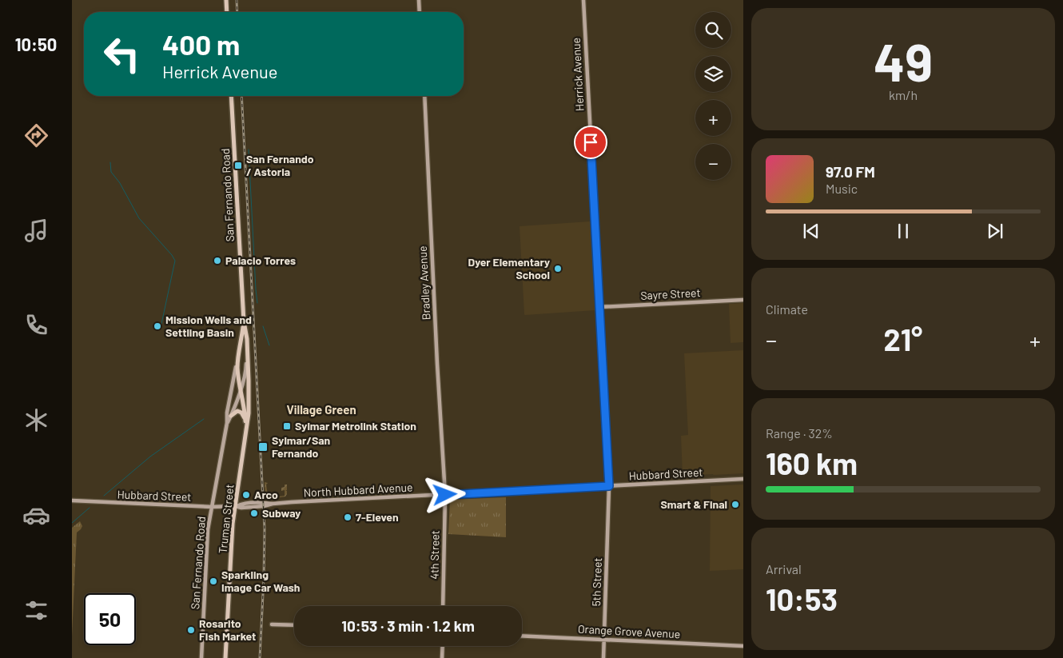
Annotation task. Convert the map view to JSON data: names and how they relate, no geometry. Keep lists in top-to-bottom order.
{
  "streets": {
    "main road": ["San Fernando Road", "Truman Street"],
    "street": [
      "Herrick Avenue",
      "Bradley Avenue",
      "Sayre Street",
      "Hubbard Street",
      "North Hubbard Avenue",
      "4th Street",
      "5th Street",
      "Orange Grove Avenue"
    ]
  },
  "crossings": [
    ["Herrick Avenue", "Sayre Street"],
    ["Herrick Avenue", "Hubbard Street"],
    ["Herrick Avenue", "5th Street"],
    ["San Fernando Road", "Hubbard Street"],
    ["San Fernando Road", "Truman Street"],
    ["Bradley Avenue", "4th Street"],
    ["Hubbard Street", "North Hubbard Avenue"],
    ["Hubbard Street", "Truman Street"],
    ["Hubbard Street", "4th Street"],
    ["North Hubbard Avenue", "4th Street"],
    ["5th Street", "Orange Grove Avenue"]
  ],
  "districts": ["Village Green"],
  "places": {
    "transit": ["San Fernando / Astoria", "Sylmar Metrolink Station", "Sylmar/San Fernando"],
    "other": [
      "Palacio Torres",
      "Dyer Elementary School",
      "Mission Wells and Settling Basin",
      "Arco",
      "Smart & Final",
      "Subway",
      "7-Eleven",
      "Sparkling Image Car Wash",
      "Rosarito Fish Market"
    ]
  },
  "page": {
    "tabs": "10:50",
    "tile": [
      ["49", "km/h"],
      "Climate",
      ["Range · 32%", "160 km"],
      ["Arrival", "10:53"]
    ],
    "map_buttons": ["+", "−"],
    "turn": ["400 m", "Herrick Avenue"],
    "song": ["97.0 FM", "Music"],
    "heat": ["−", "21°", "+"],
    "limit": "50",
    "trip": "10:53 · 3 min · 1.2 km"
  }
}
